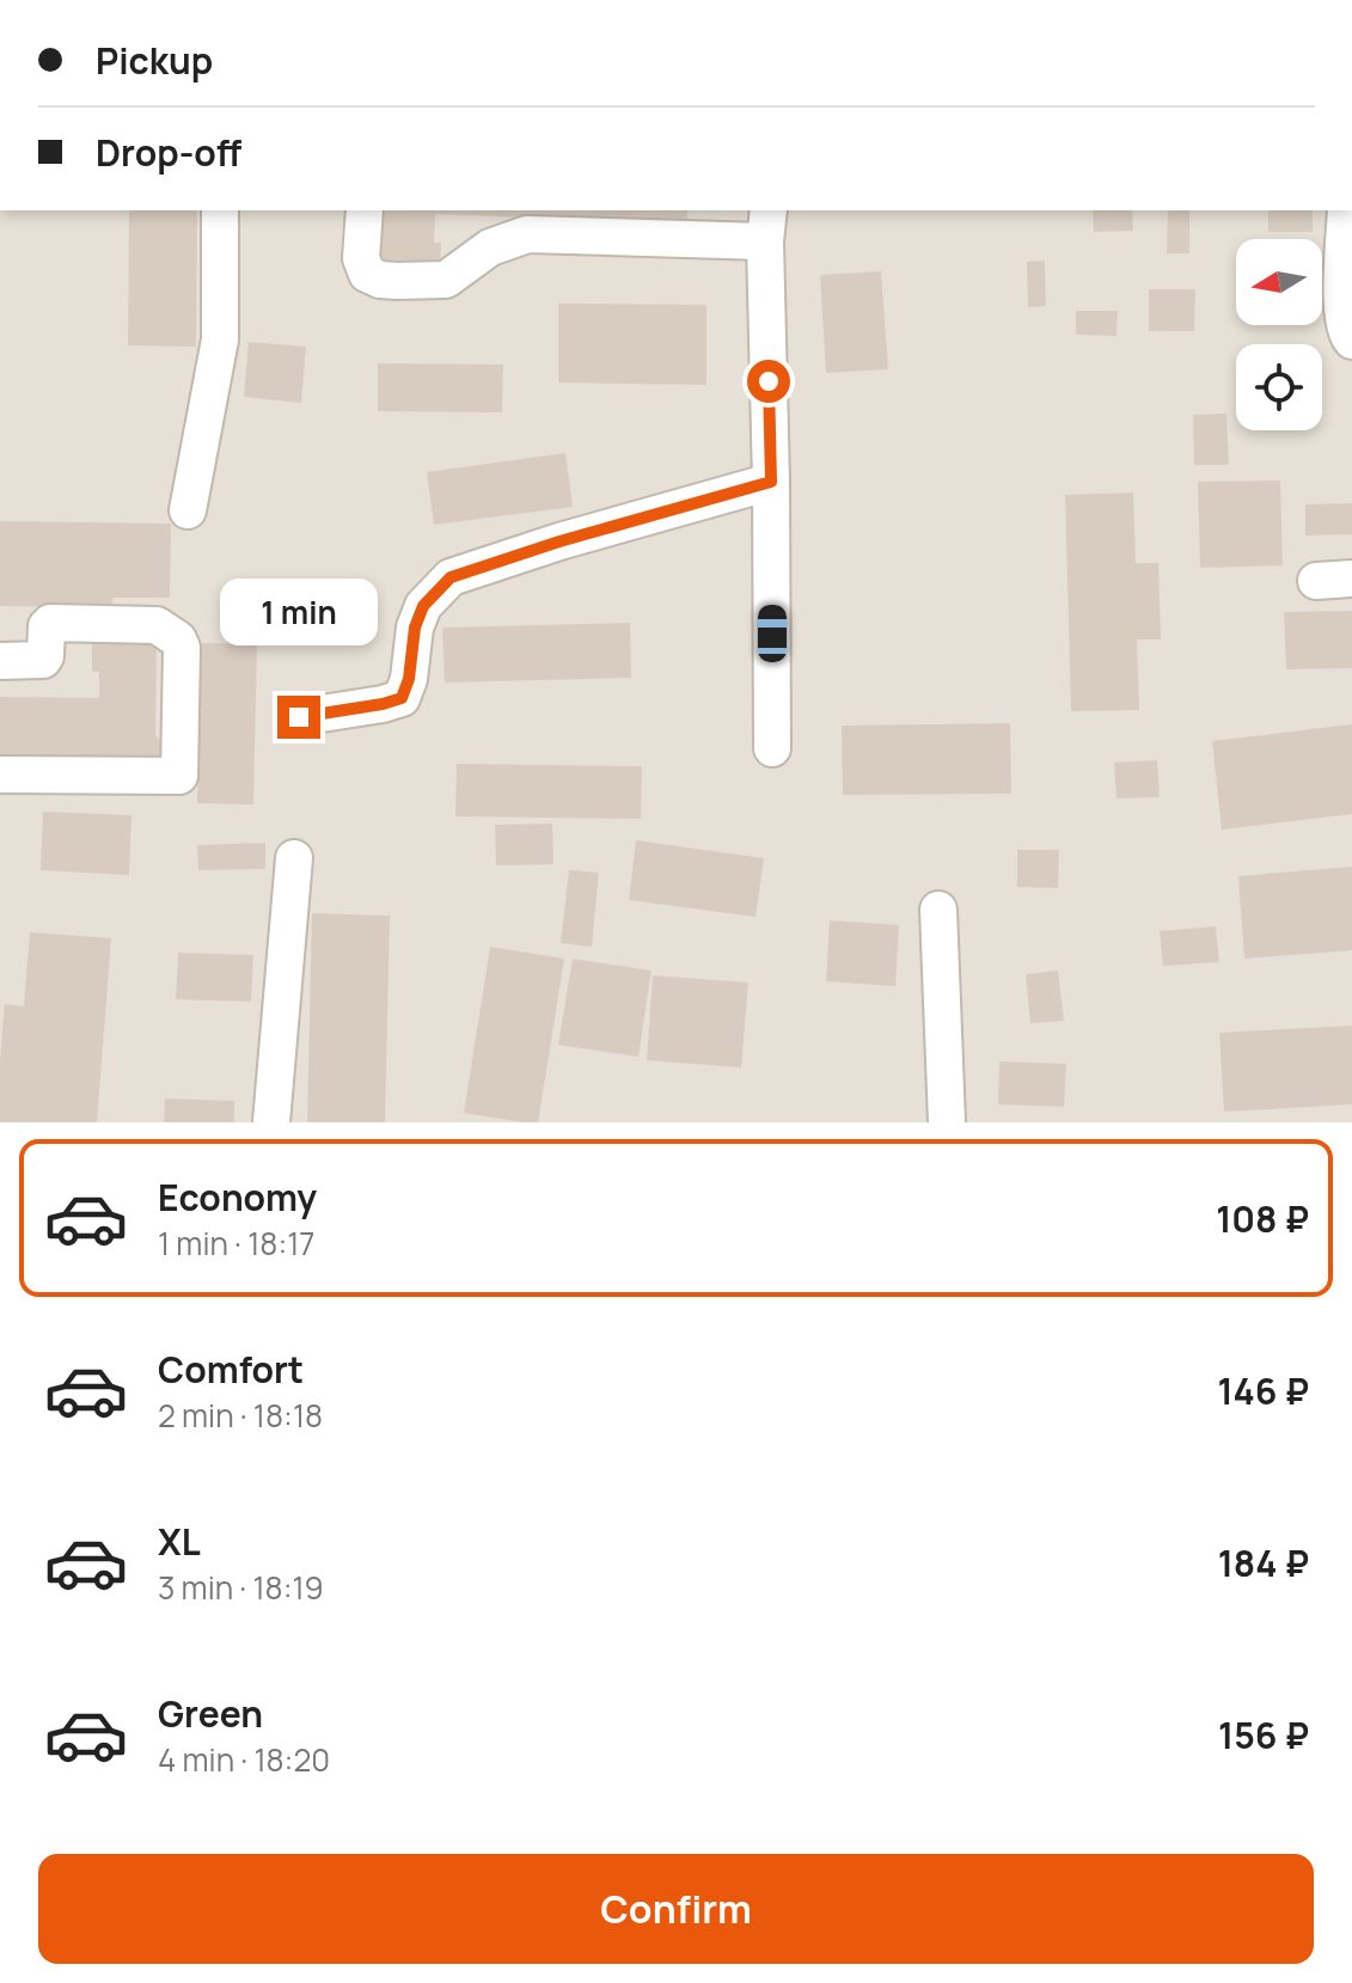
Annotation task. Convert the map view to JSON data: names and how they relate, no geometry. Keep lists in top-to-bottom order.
{
  "north": "left",
  "page": {
    "banner": ["Pickup", "Drop-off"],
    "bubble": "1 min",
    "list": [
      {
        "name": "Economy",
        "note": "1 min · 18:17",
        "value": "108 ₽"
      },
      {
        "name": "Comfort",
        "note": "2 min · 18:18",
        "value": "146 ₽"
      },
      {
        "name": "XL",
        "note": "3 min · 18:19",
        "value": "184 ₽"
      },
      {
        "name": "Green",
        "note": "4 min · 18:20",
        "value": "156 ₽"
      }
    ],
    "buttons": "Confirm"
  }
}
